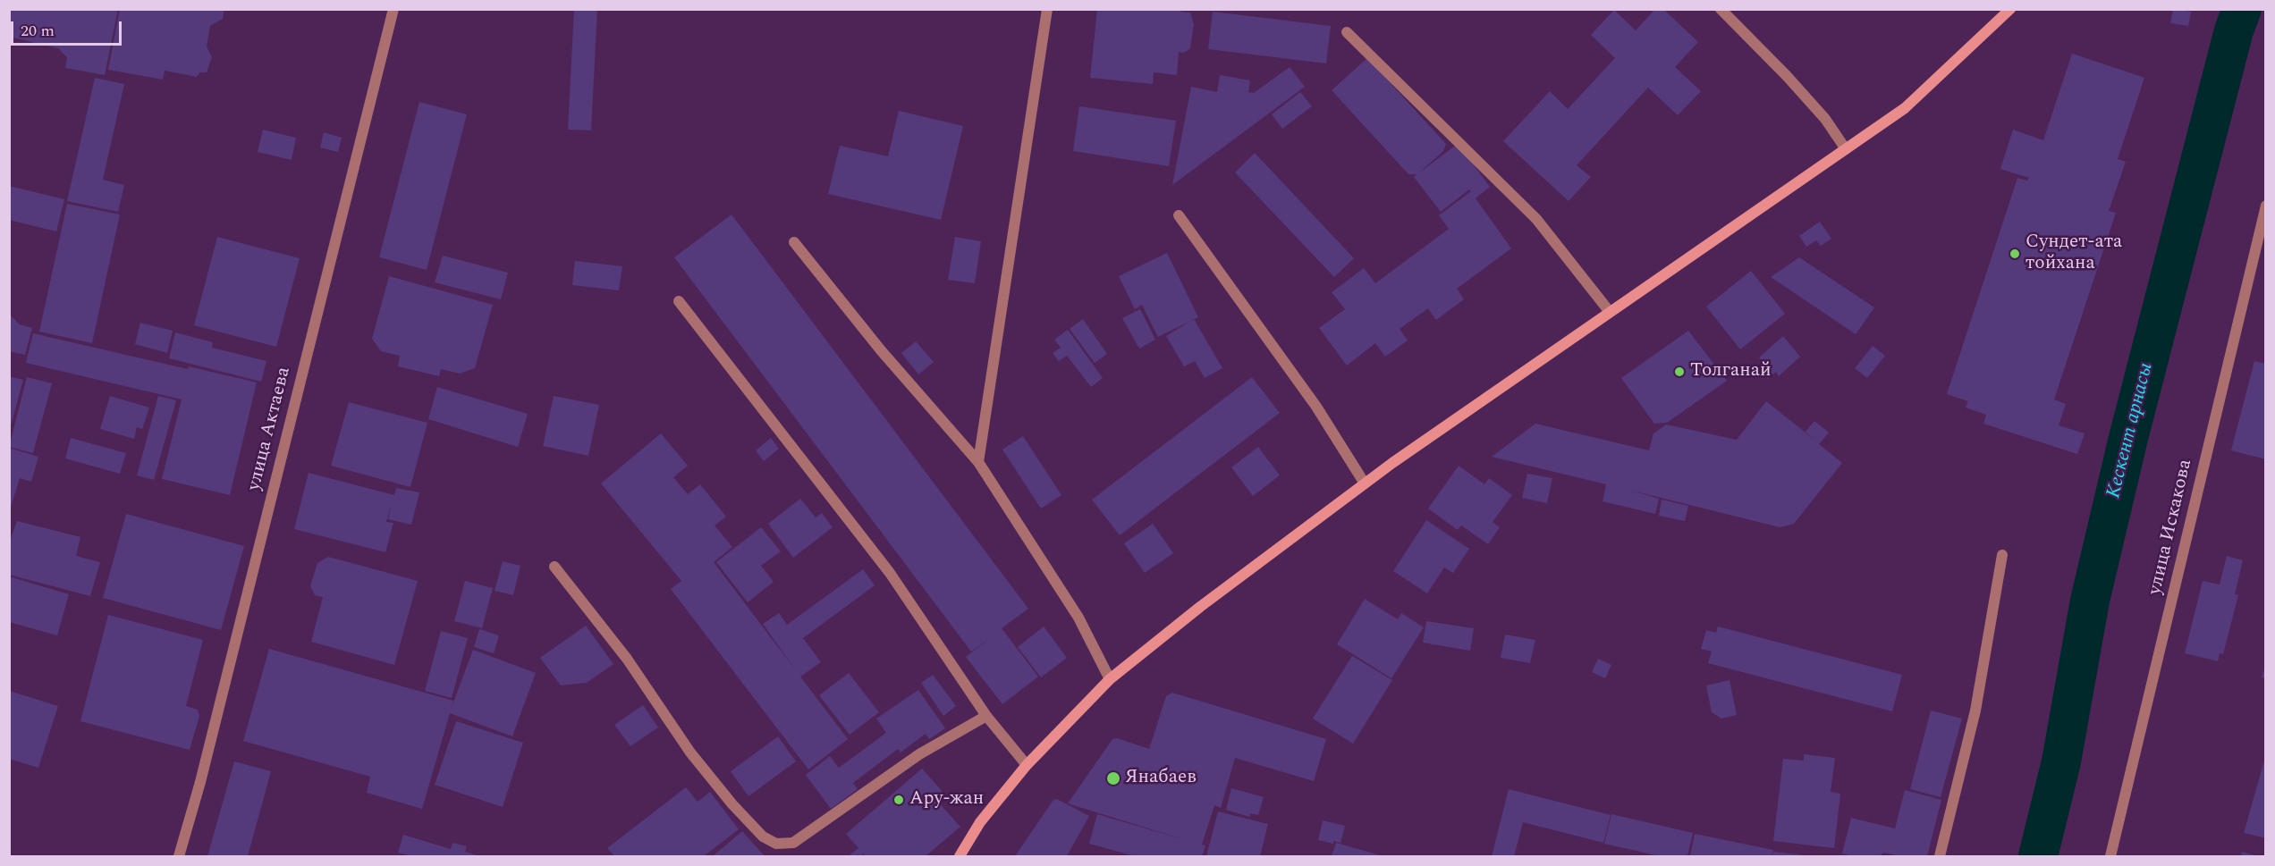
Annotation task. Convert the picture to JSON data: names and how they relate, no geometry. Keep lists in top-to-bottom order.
{
  "streets": {
    "street": ["улица Актаева", "улица Искакова"]
  },
  "water": ["Кескент арнасы"],
  "places": [
    "Сундет-ата тойхана",
    "Толганай",
    "Янабаев",
    "Ару-жан"
  ],
  "scale_bar": "20 m"
}
